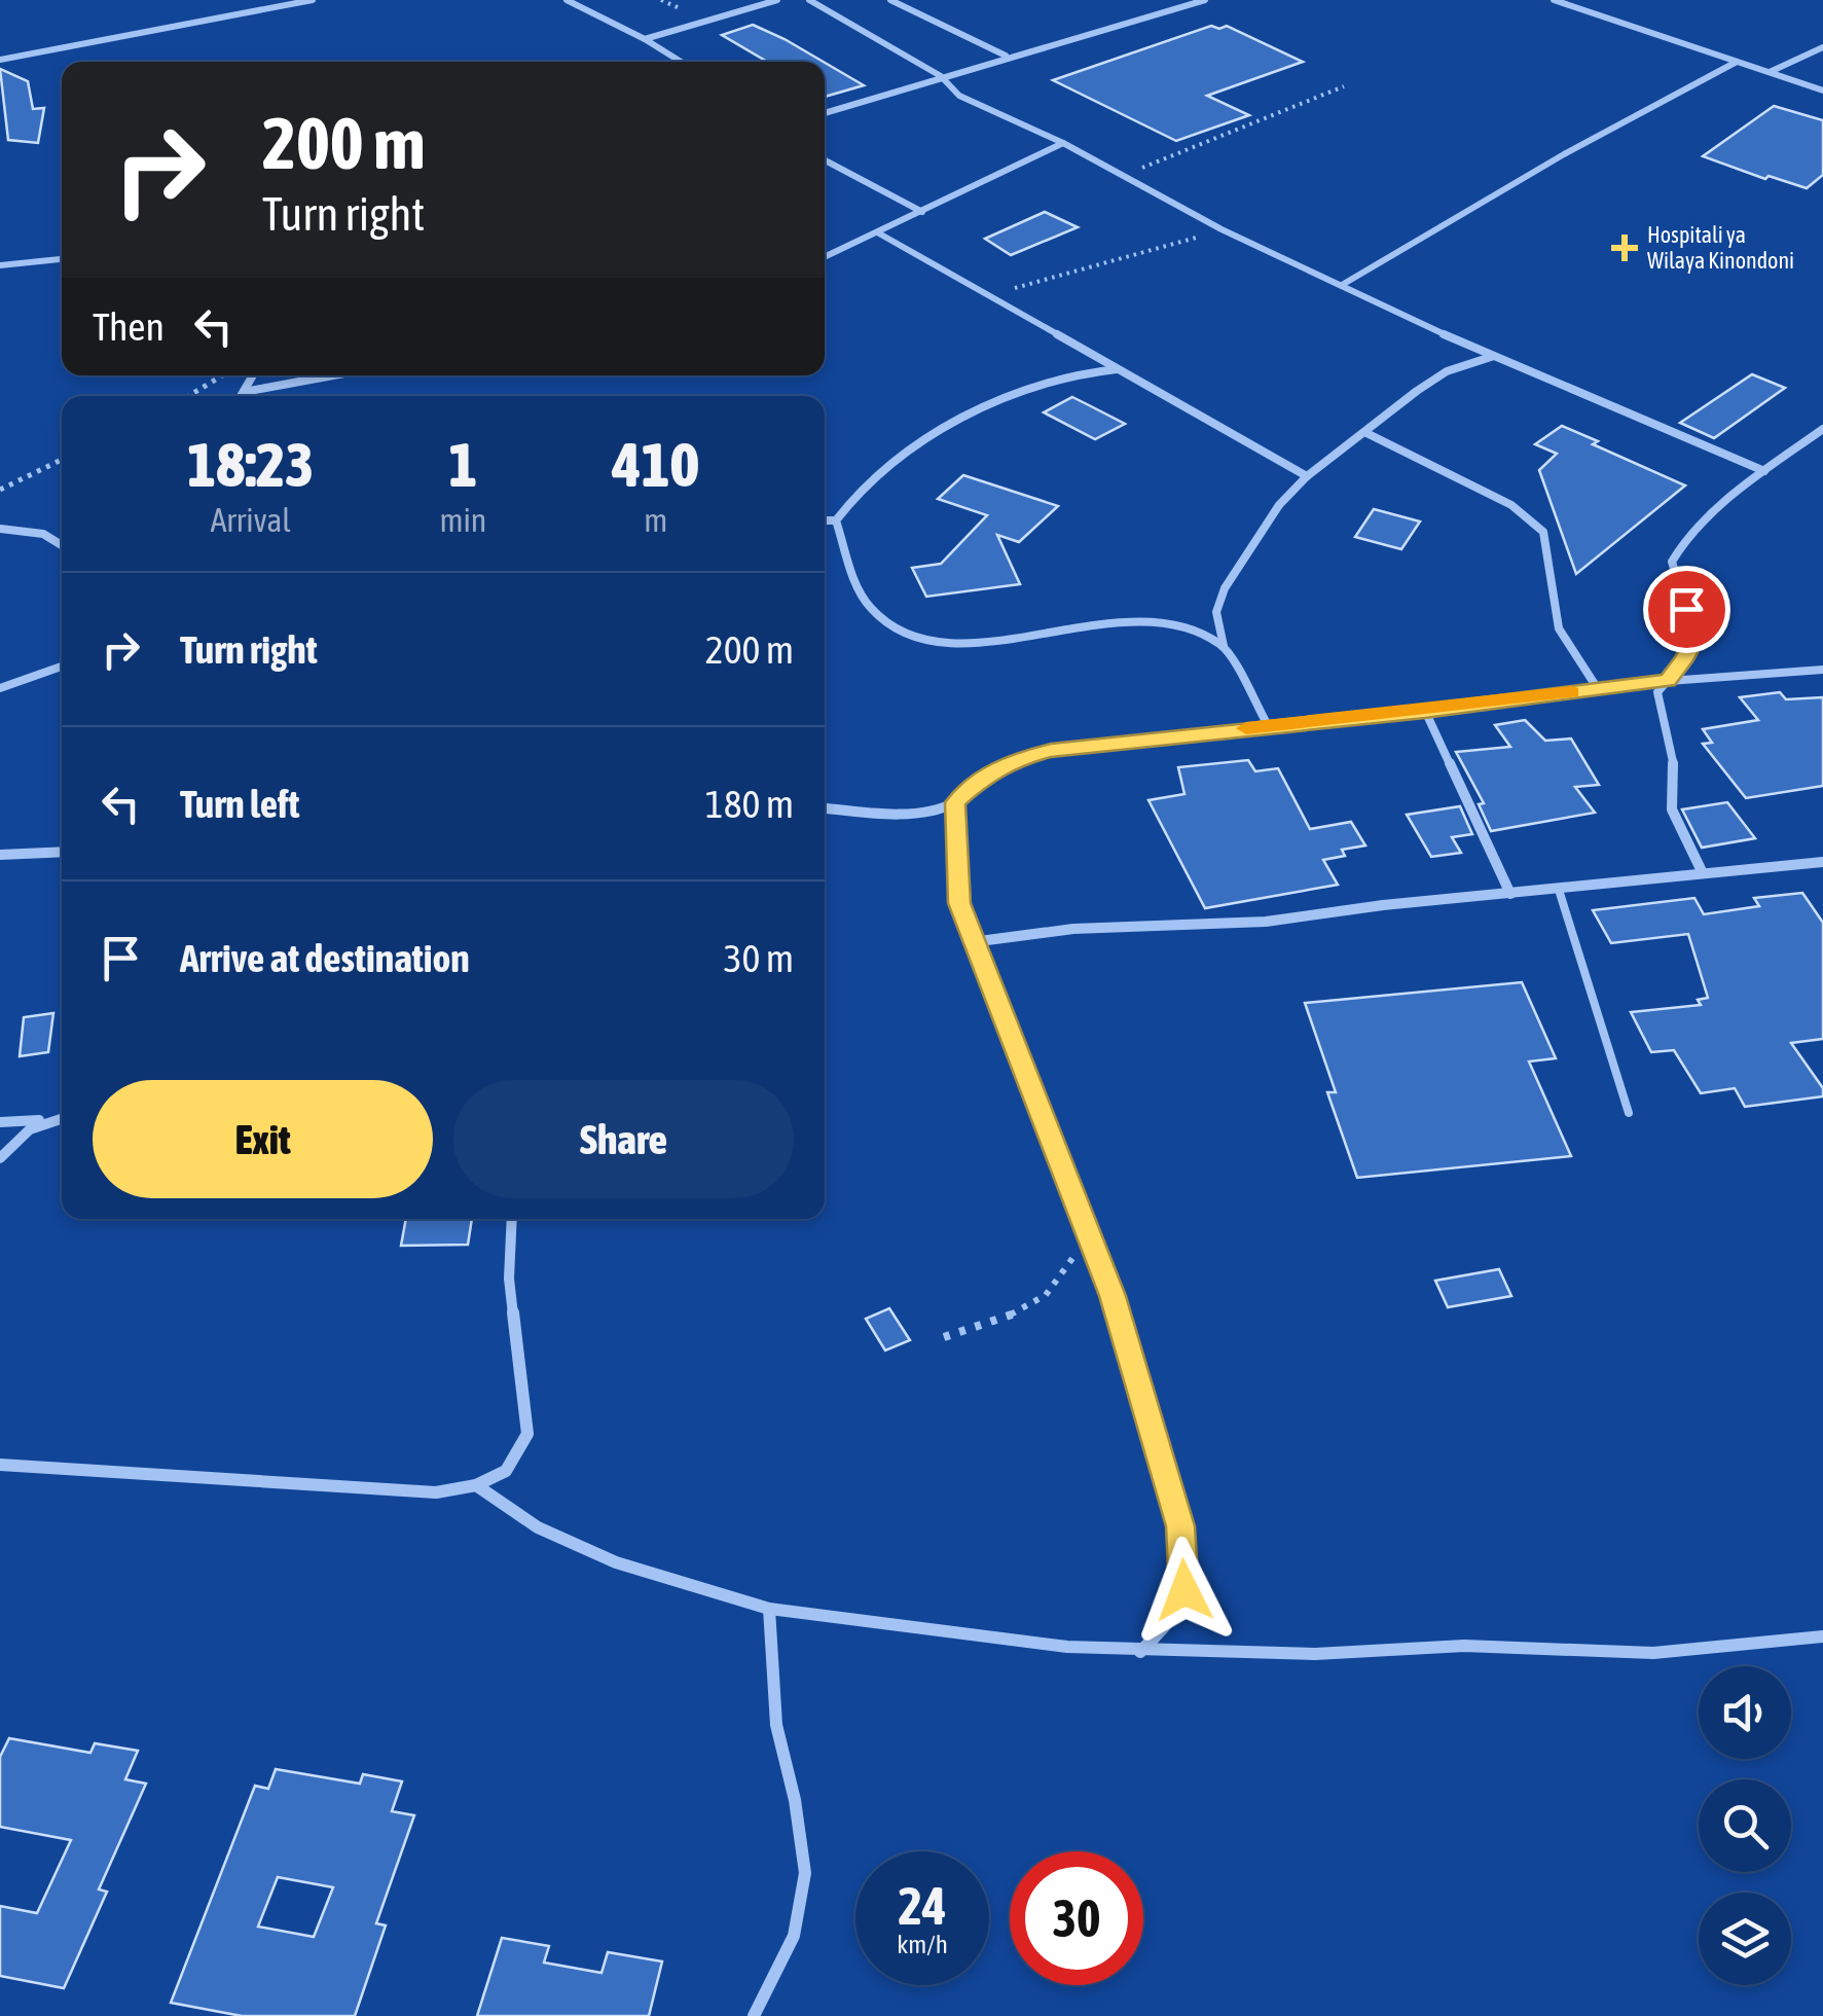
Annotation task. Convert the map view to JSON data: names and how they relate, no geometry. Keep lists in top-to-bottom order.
{
  "places": {
    "health": ["Hospitali ya Wilaya Kinondoni"]
  },
  "page": {
    "turn": ["200 m", "Turn right"],
    "then": "Then",
    "eta": [
      "18:23",
      "Arrival",
      "1",
      "min",
      "410",
      "m"
    ],
    "list": [
      {
        "name": "Turn right",
        "value": "200 m"
      },
      {
        "name": "Turn left",
        "value": "180 m"
      },
      {
        "name": "Arrive at destination",
        "value": "30 m"
      }
    ],
    "buttons": ["Exit", "Share"],
    "speed": "24 km/h",
    "limit": "30"
  }
}
